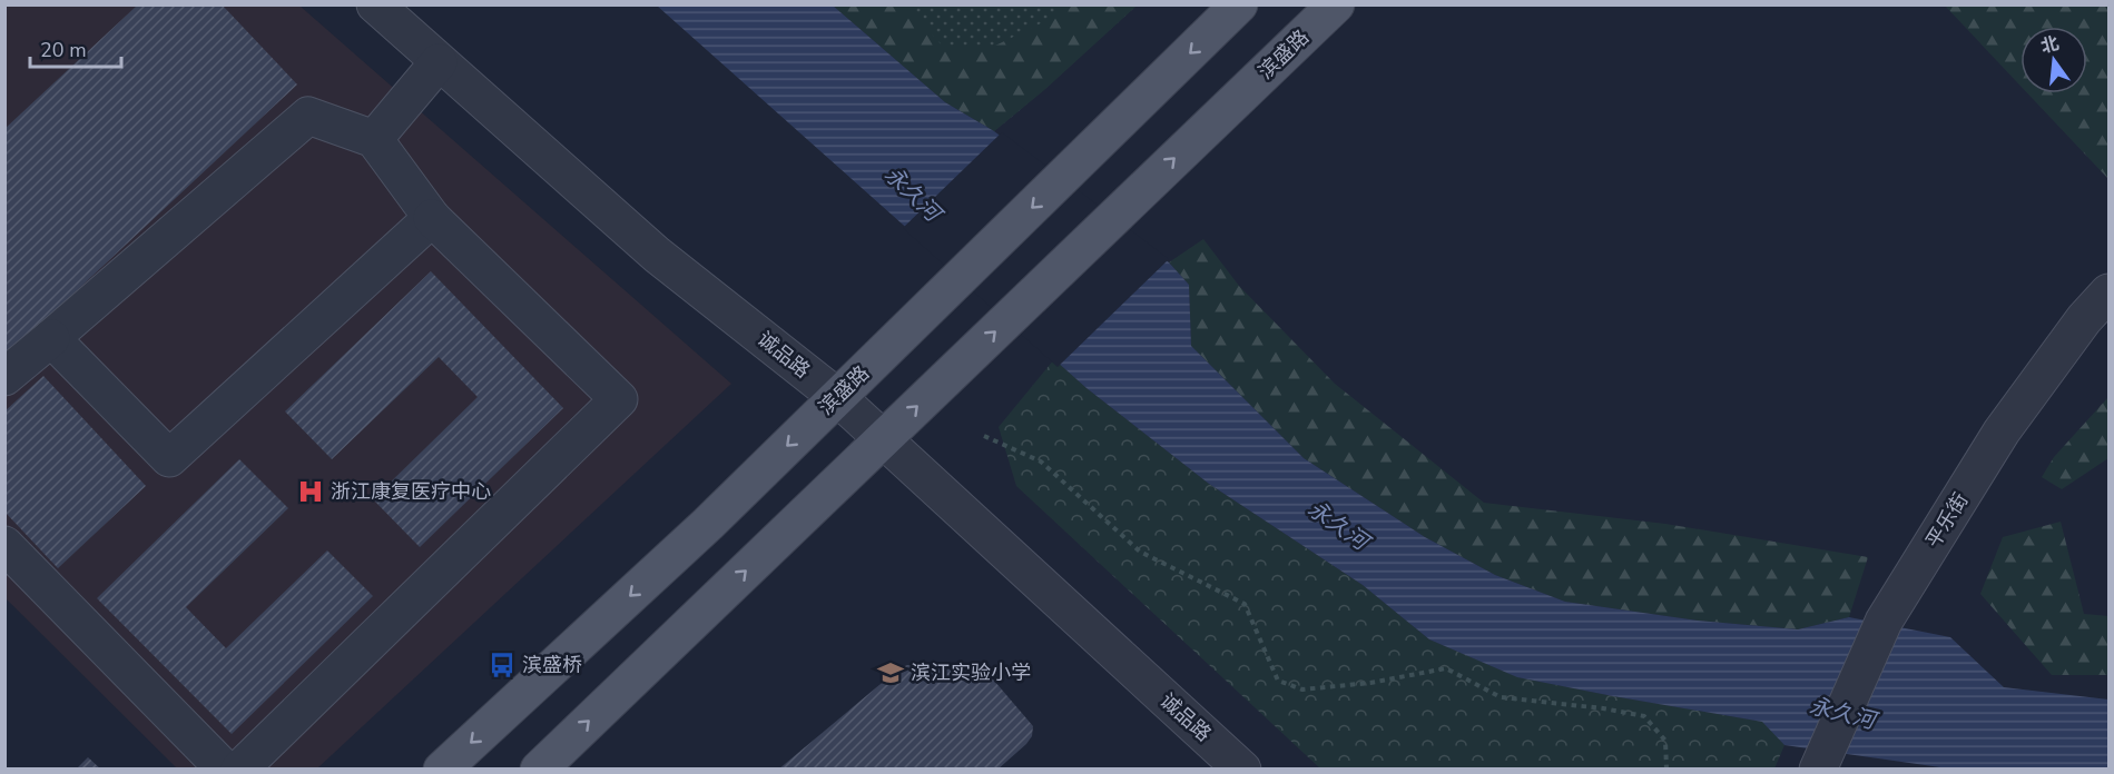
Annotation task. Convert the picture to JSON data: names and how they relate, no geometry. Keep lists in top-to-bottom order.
{
  "streets": {
    "main road": ["滨盛路"],
    "street": ["诚品路", "平乐街"]
  },
  "crossings": [
    ["滨盛路", "诚品路"]
  ],
  "water": ["永久河"],
  "places": {
    "hospital": ["浙江康复医疗中心"],
    "bus stop": ["滨盛桥"],
    "school or university": ["滨江实验小学"]
  },
  "scale_bar": "20 m",
  "north": "top"
}
